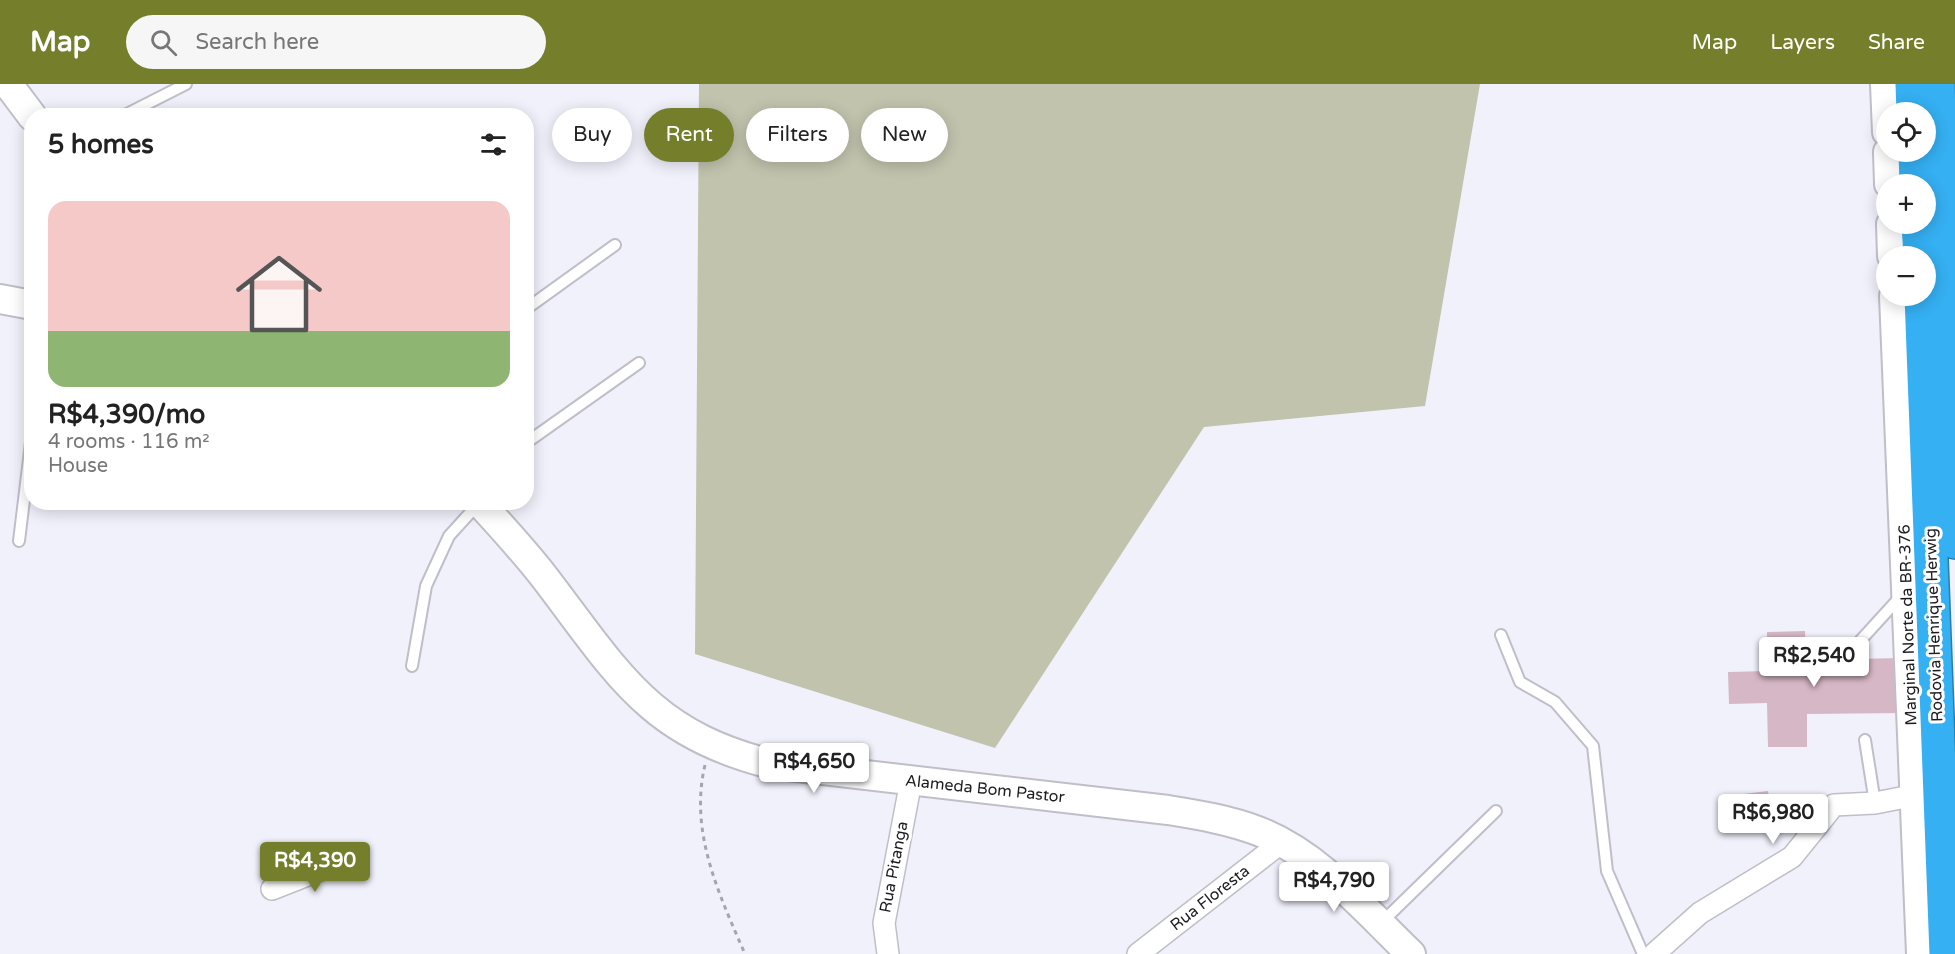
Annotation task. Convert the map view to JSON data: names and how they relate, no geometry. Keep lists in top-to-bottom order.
{
  "streets": {
    "highway": ["Rodovia Henrique Herwig"],
    "main road": ["Marginal Norte da BR-376", "Alameda Bom Pastor"],
    "street": ["Rua Pitanga", "Rua Floresta"]
  },
  "crossings": [
    ["Alameda Bom Pastor", "Rua Pitanga"],
    ["Alameda Bom Pastor", "Rua Floresta"]
  ],
  "page": {
    "header": "Map",
    "search": "Search here",
    "nav": ["Map", "Layers", "Share"],
    "map_buttons": ["+", "−"],
    "chip": [
      "Buy",
      "Rent",
      "Filters",
      "New"
    ],
    "heading": "5 homes",
    "list": [
      {
        "name": "R$4,390/mo",
        "note": "4 rooms · 116 m² · House"
      }
    ],
    "price": [
      "R$2,540",
      "R$4,650",
      "R$6,980",
      "R$4,390",
      "R$4,790"
    ]
  }
}
